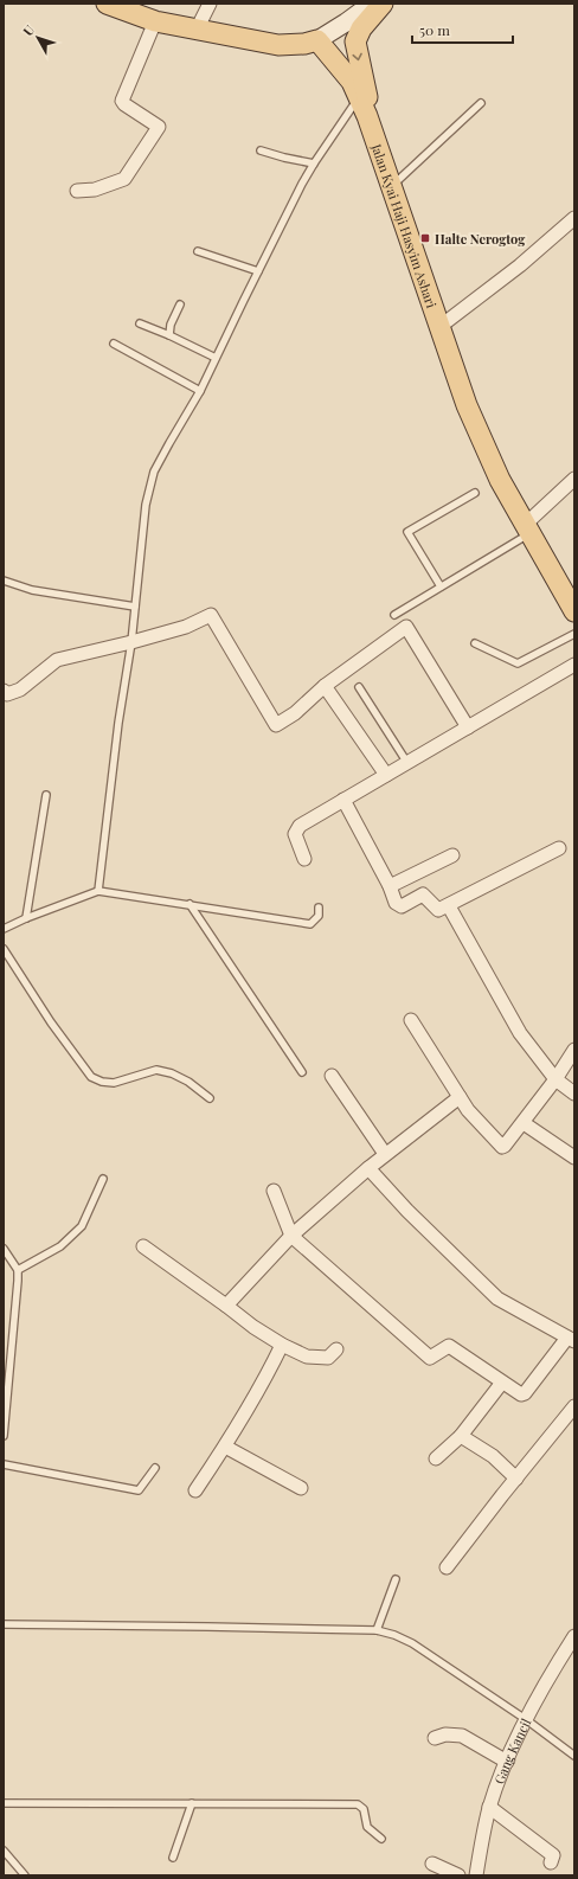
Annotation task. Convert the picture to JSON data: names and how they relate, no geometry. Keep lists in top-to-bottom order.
{
  "streets": {
    "main road": ["Jalan Kyai Haji Hasyim Ashari"],
    "street": ["Gang Kancil"]
  },
  "places": {
    "transit": ["Halte Nerogtog"]
  },
  "scale_bar": "50 m",
  "north": "top left"
}
